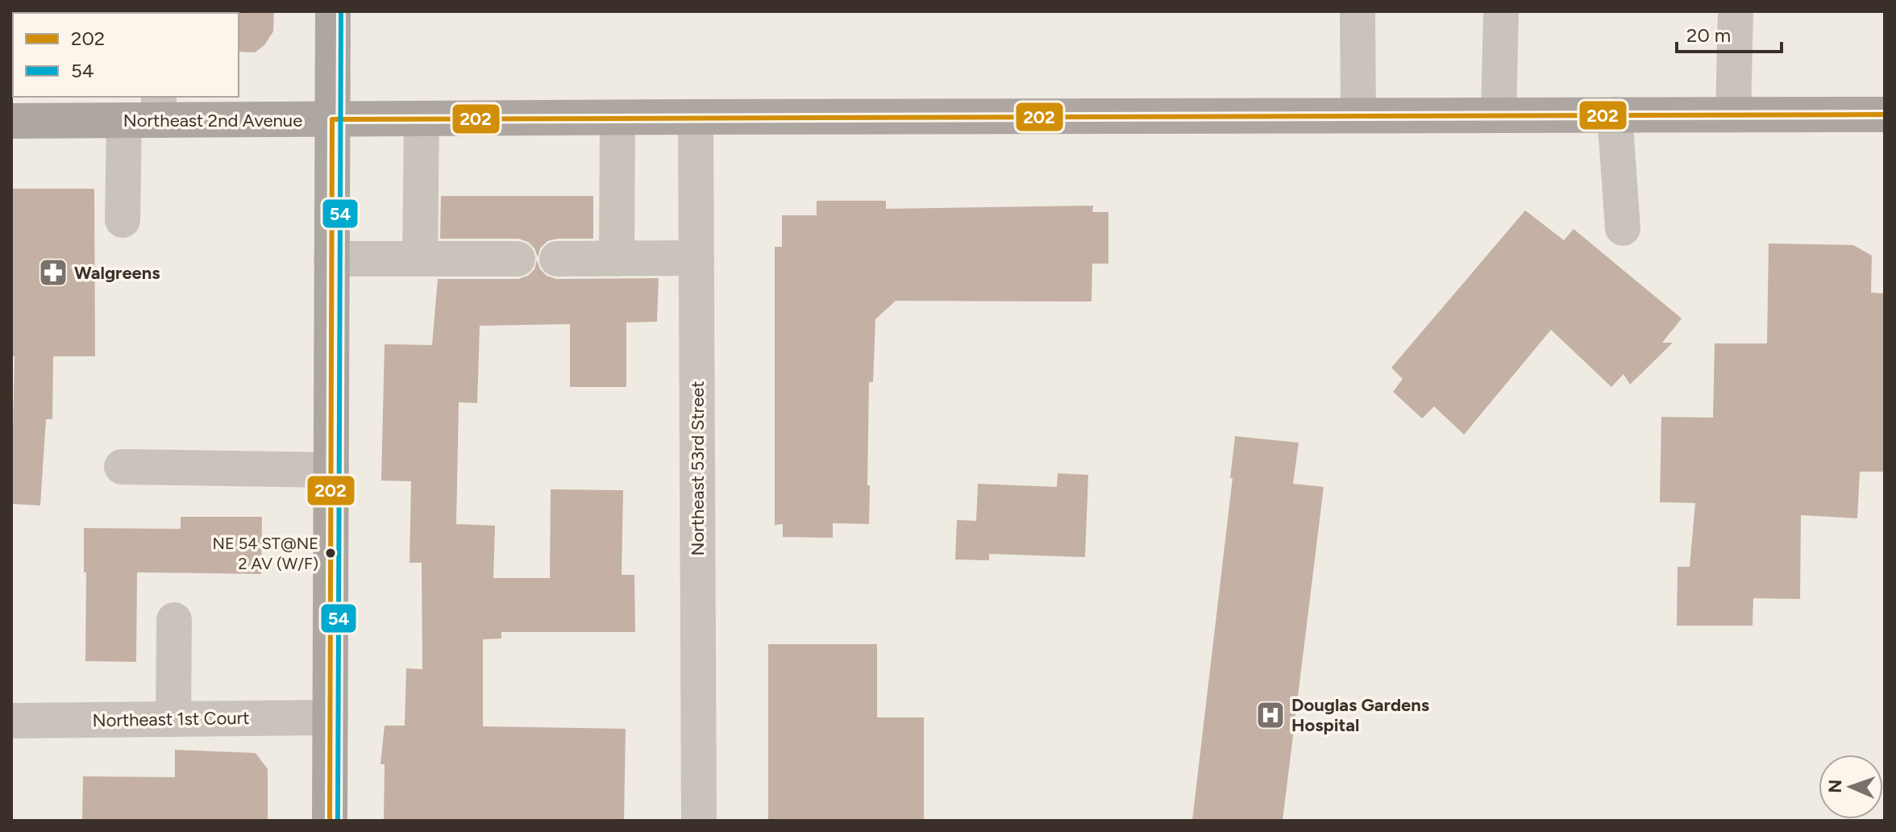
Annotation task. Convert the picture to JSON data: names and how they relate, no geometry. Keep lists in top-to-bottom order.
{
  "streets": {
    "main road": ["Northeast 2nd Avenue"],
    "street": ["Northeast 53rd Street", "Northeast 1st Court"]
  },
  "crossings": [
    ["Northeast 2nd Avenue", "Northeast 53rd Street"]
  ],
  "places": {
    "pharmacy": ["Walgreens"],
    "other": ["NE 54 ST@NE 2 AV (W/F)"],
    "hospital": ["Douglas Gardens Hospital"]
  },
  "lines": ["transit line 54", "transit line 202"],
  "legend": ["202", "54"],
  "scale_bar": "20 m",
  "north": "left"
}
